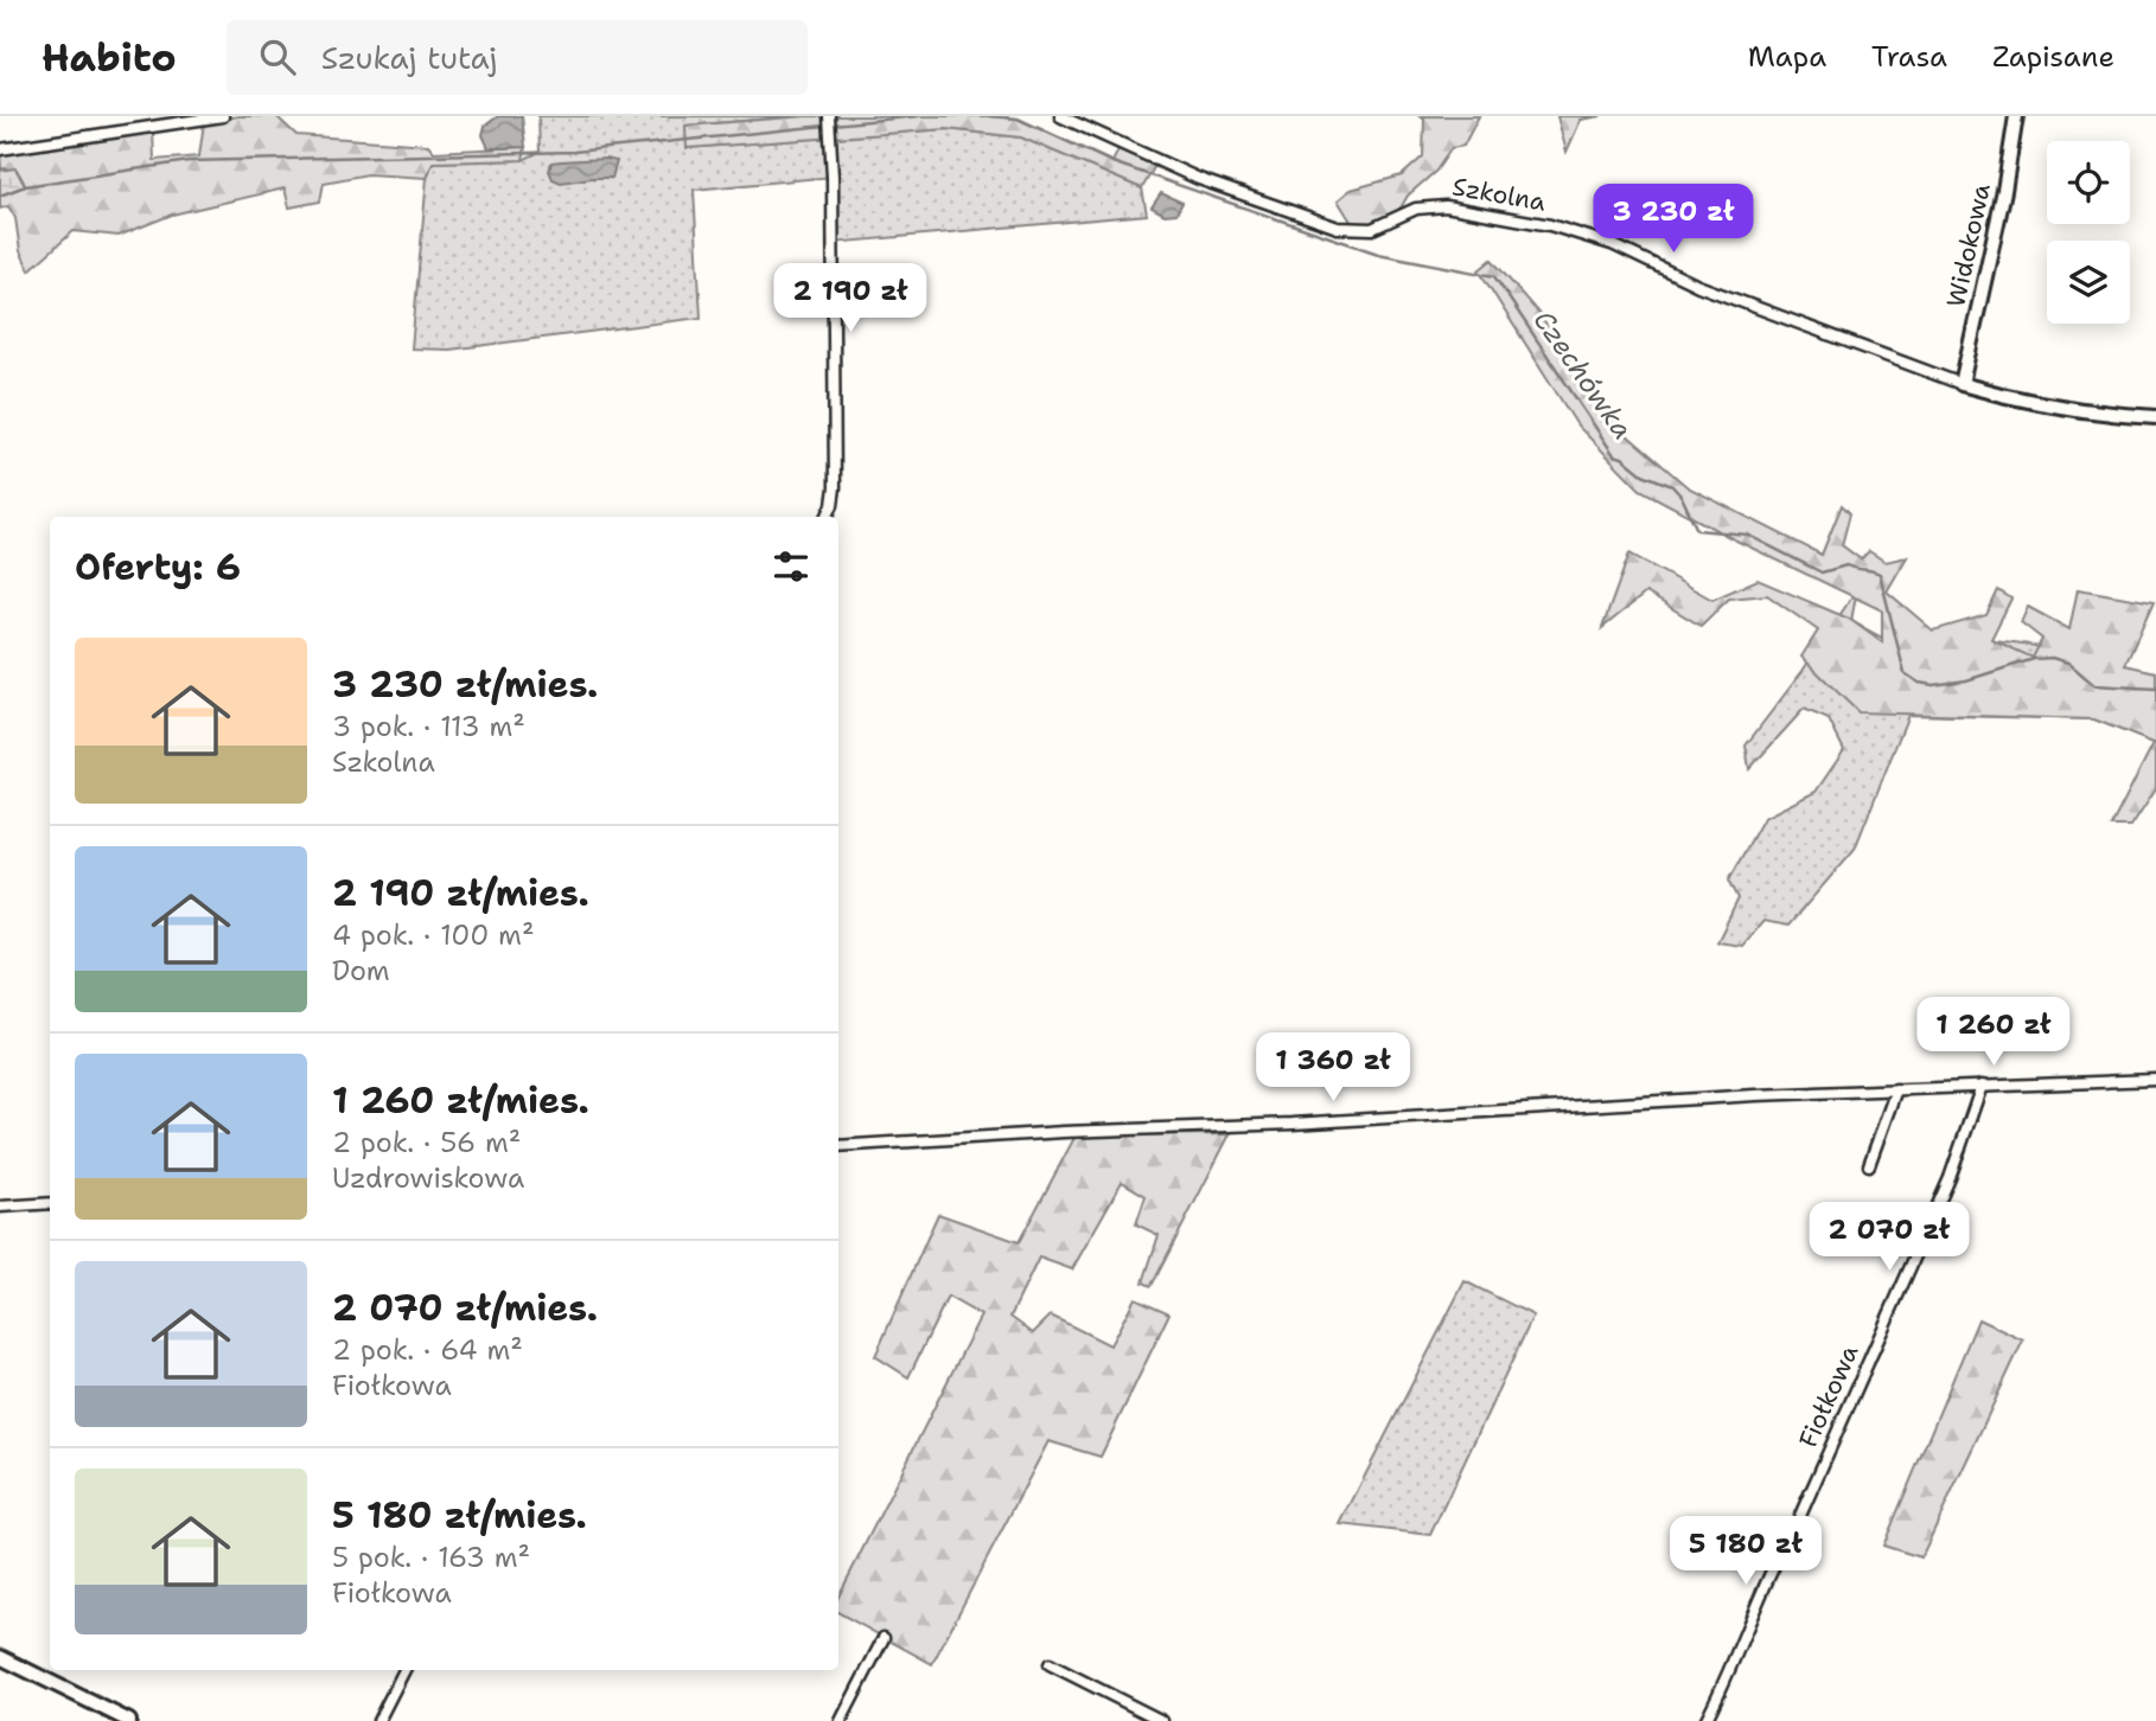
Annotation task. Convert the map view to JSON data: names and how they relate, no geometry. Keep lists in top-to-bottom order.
{
  "streets": {
    "street": ["Szkolna", "Widokowa", "Fiołkowa"]
  },
  "crossings": [
    ["Szkolna", "Widokowa"]
  ],
  "water": ["Czechówka"],
  "page": {
    "header": "Habito",
    "search": "Szukaj tutaj",
    "nav": ["Mapa", "Trasa", "Zapisane"],
    "price": [
      "3 230 zł",
      "2 190 zł",
      "1 260 zł",
      "1 360 zł",
      "2 070 zł",
      "5 180 zł"
    ],
    "heading": "Oferty: 6",
    "list": [
      {
        "name": "3 230 zł/mies.",
        "note": "3 pok. · 113 m² · Szkolna"
      },
      {
        "name": "2 190 zł/mies.",
        "note": "4 pok. · 100 m² · Dom"
      },
      {
        "name": "1 260 zł/mies.",
        "note": "2 pok. · 56 m² · Uzdrowiskowa"
      },
      {
        "name": "2 070 zł/mies.",
        "note": "2 pok. · 64 m² · Fiołkowa"
      },
      {
        "name": "5 180 zł/mies.",
        "note": "5 pok. · 163 m² · Fiołkowa"
      }
    ]
  }
}
